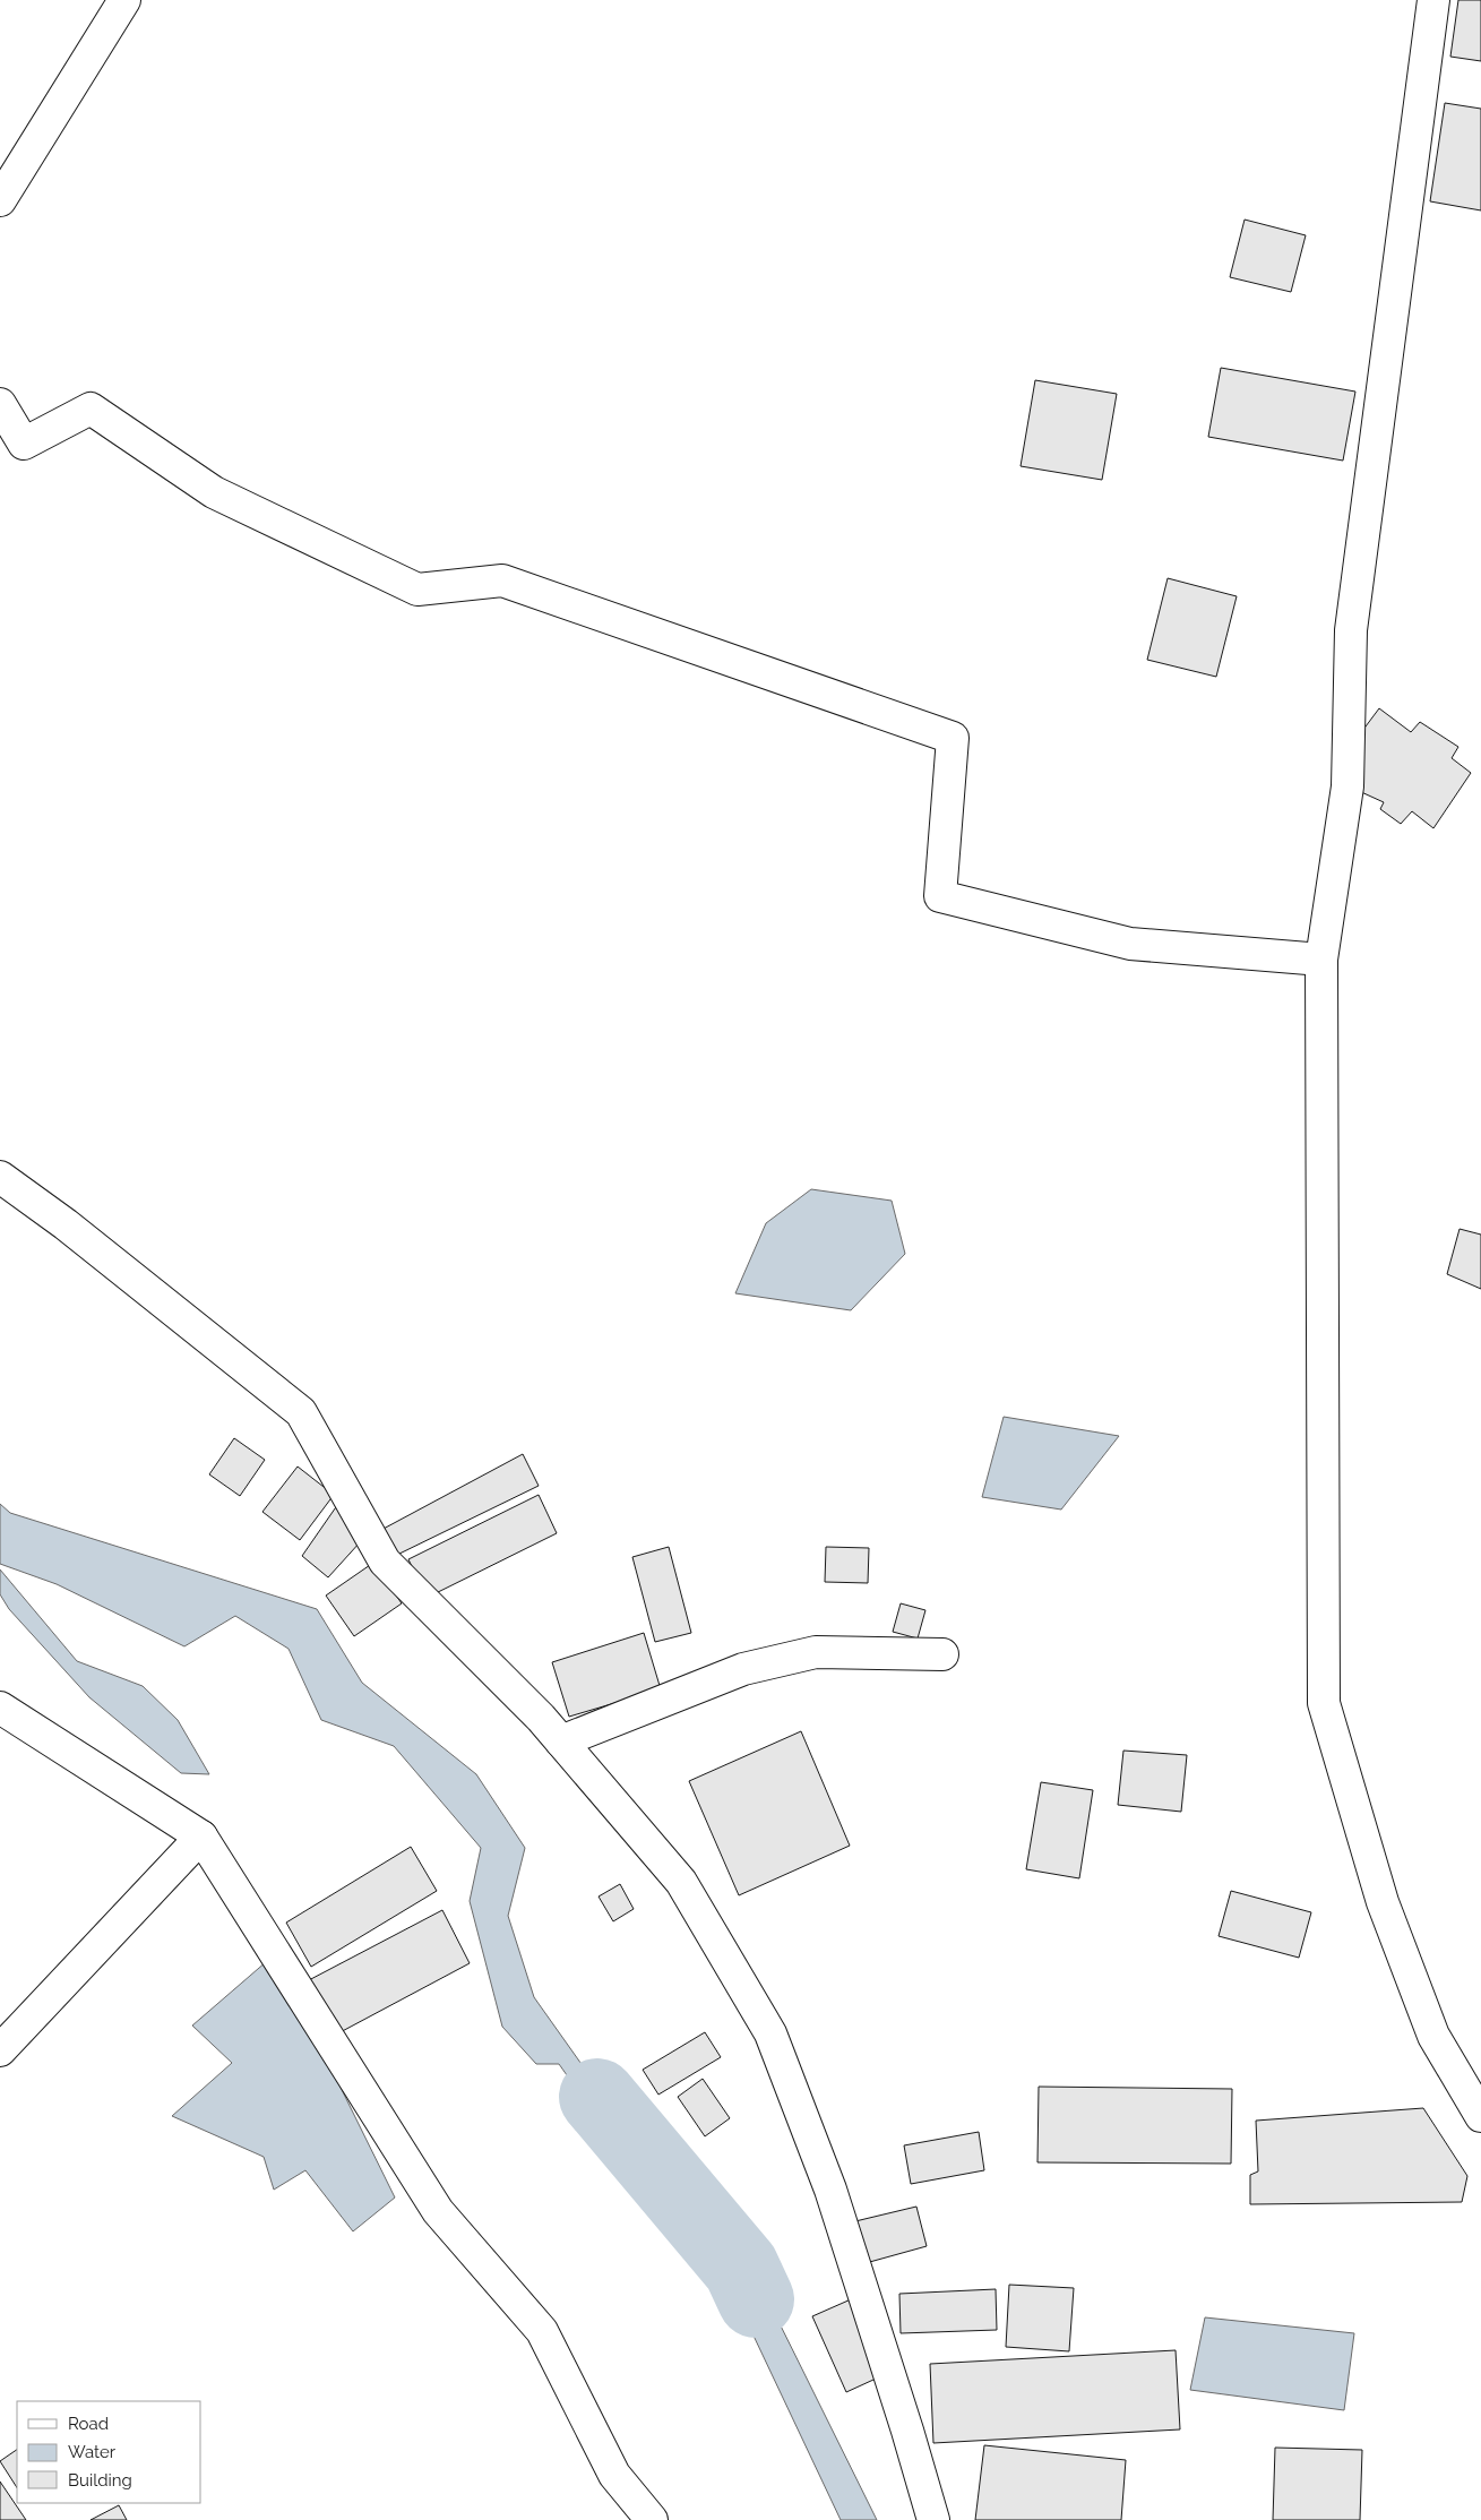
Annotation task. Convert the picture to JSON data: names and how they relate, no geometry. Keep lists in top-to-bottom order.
{
  "legend": ["Road", "Water", "Building"]
}
